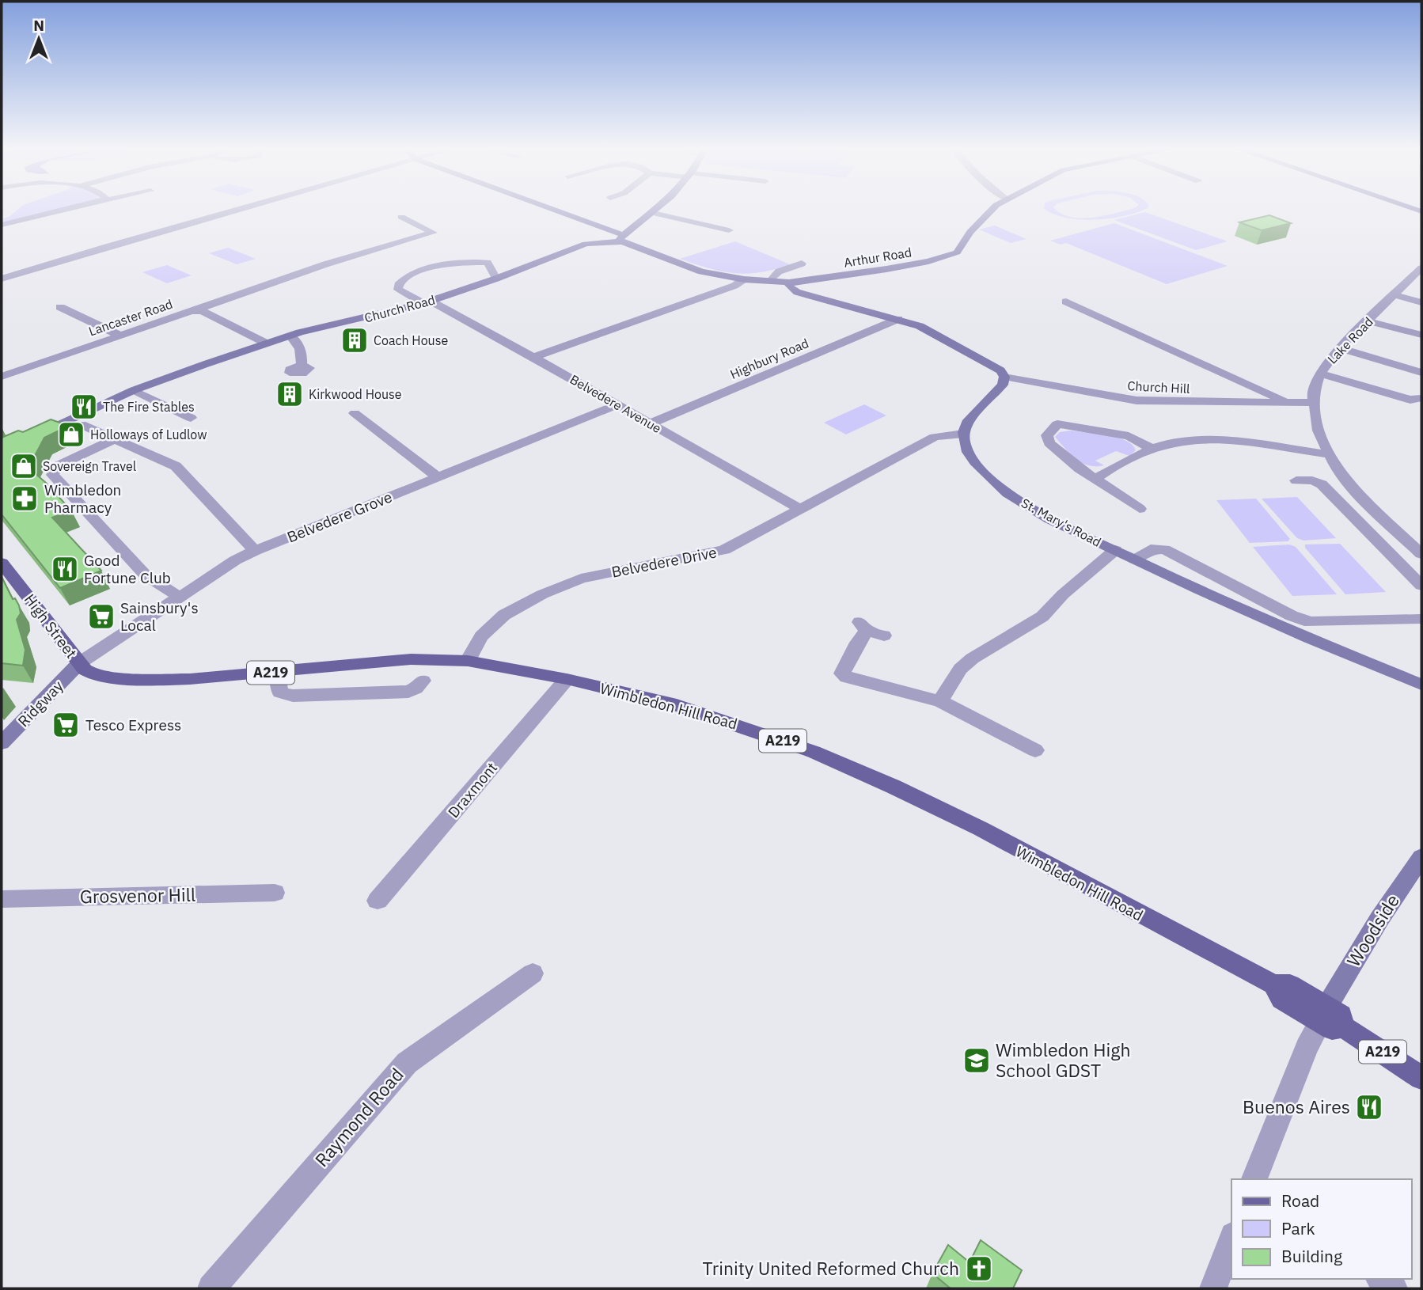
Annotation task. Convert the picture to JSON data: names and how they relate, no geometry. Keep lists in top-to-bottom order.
{
  "streets": {
    "main road": ["High Street", "A219", "Wimbledon Hill Road"],
    "street": [
      "Arthur Road",
      "Church Road",
      "Lancaster Road",
      "Lake Road",
      "Highbury Road",
      "Church Hill",
      "Belvedere Avenue",
      "Belvedere Grove",
      "St. Mary's Road",
      "Belvedere Drive",
      "Ridgway",
      "Draxmont",
      "Grosvenor Hill",
      "Woodside",
      "Raymond Road"
    ]
  },
  "crossings": [
    ["Church Road", "Lancaster Road"],
    ["Church Road", "Belvedere Avenue"],
    ["Lake Road", "Church Hill"],
    ["Highbury Road", "Belvedere Avenue"],
    ["Belvedere Avenue", "Belvedere Grove"],
    ["Belvedere Avenue", "Belvedere Drive"],
    ["Belvedere Grove", "High Street"],
    ["Belvedere Grove", "Ridgway"],
    ["Belvedere Grove", "Wimbledon Hill Road"],
    ["St. Mary's Road", "Belvedere Drive"],
    ["Belvedere Drive", "Wimbledon Hill Road"],
    ["High Street", "Ridgway"],
    ["High Street", "Wimbledon Hill Road"],
    ["Ridgway", "Wimbledon Hill Road"],
    ["Wimbledon Hill Road", "Draxmont"],
    ["Wimbledon Hill Road", "Woodside"]
  ],
  "places": {
    "building": ["Coach House", "Kirkwood House"],
    "restaurant": ["The Fire Stables", "Good Fortune Club", "Buenos Aires"],
    "shop": ["Holloways of Ludlow", "Sovereign Travel"],
    "pharmacy": ["Wimbledon Pharmacy"],
    "supermarket": ["Sainsbury's Local", "Tesco Express"],
    "school or university": ["Wimbledon High School GDST"],
    "church": ["Trinity United Reformed Church"]
  },
  "legend": ["Road", "Park", "Building"],
  "north": "top"
}
